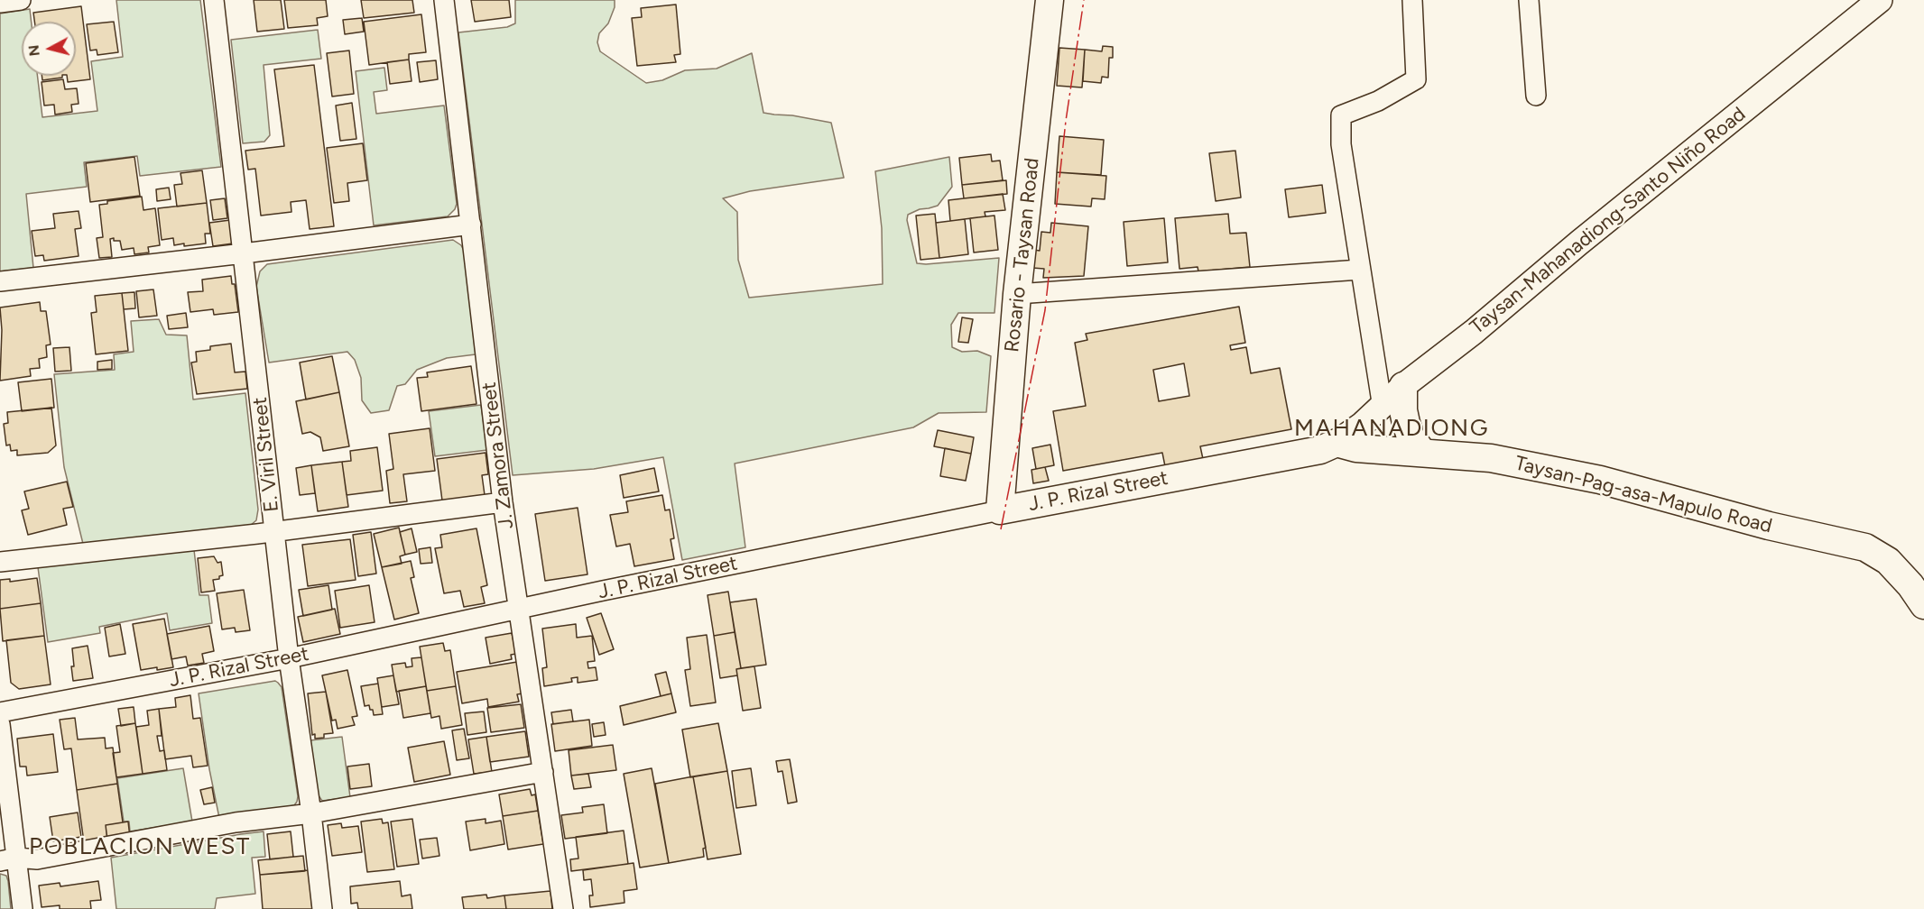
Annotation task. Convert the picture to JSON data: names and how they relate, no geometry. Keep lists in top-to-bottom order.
{
  "streets": {
    "main road": ["Rosario - Taysan Road", "J. P. Rizal Street", "Taysan-Pag-asa-Mapulo Road"],
    "street": ["Taysan-Mahanadiong-Santo Niño Road", "E. Viril Street", "J. Zamora Street"]
  },
  "crossings": [
    ["Taysan-Mahanadiong-Santo Niño Road", "J. P. Rizal Street"],
    ["Taysan-Mahanadiong-Santo Niño Road", "Taysan-Pag-asa-Mapulo Road"],
    ["Rosario - Taysan Road", "J. P. Rizal Street"],
    ["E. Viril Street", "J. P. Rizal Street"],
    ["J. Zamora Street", "J. P. Rizal Street"],
    ["J. P. Rizal Street", "Taysan-Pag-asa-Mapulo Road"]
  ],
  "districts": ["MAHANADIONG", "POBLACION WEST"],
  "north": "left"
}
